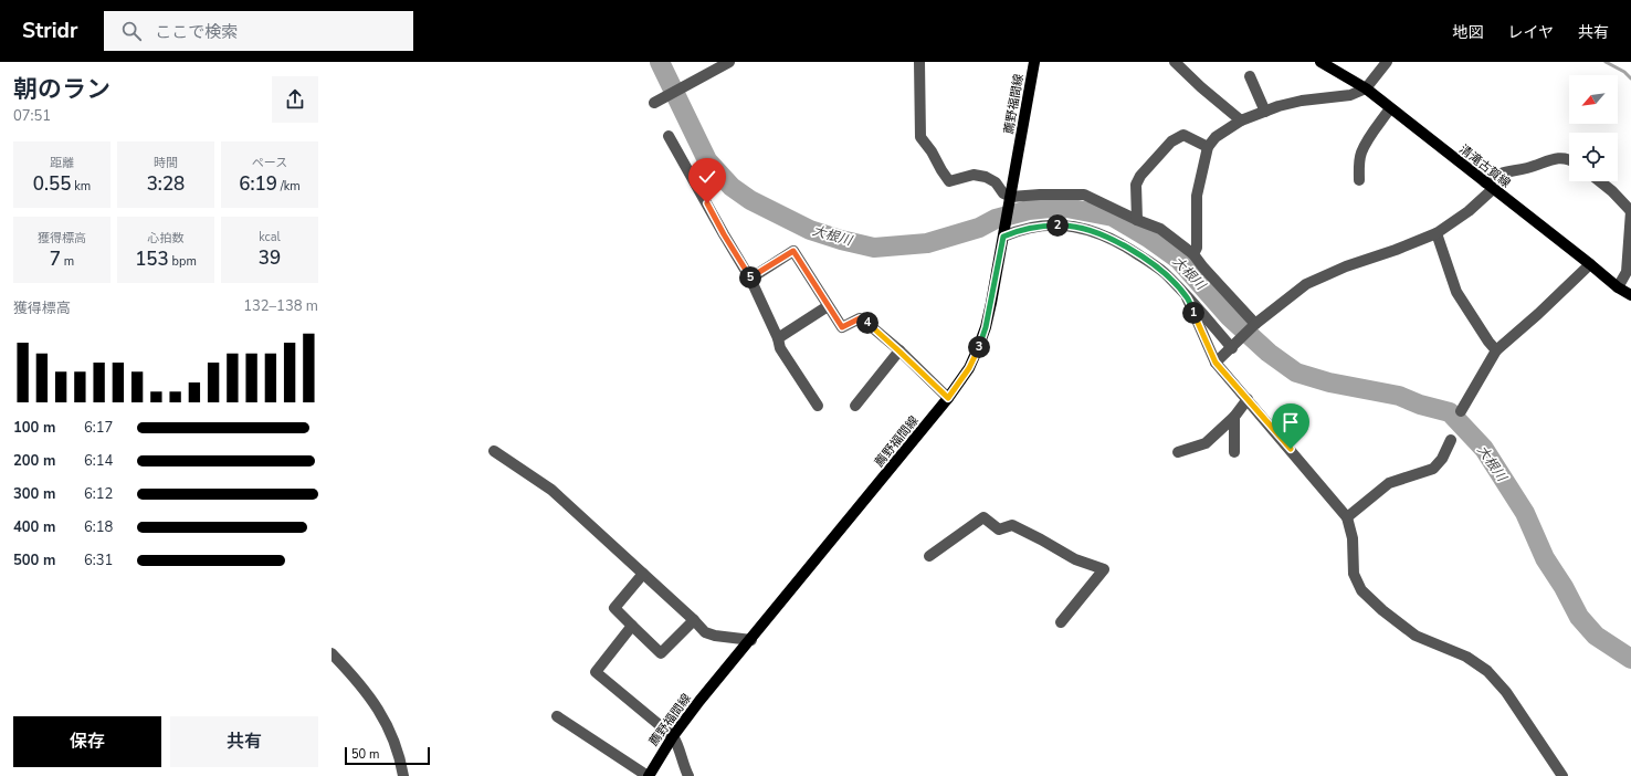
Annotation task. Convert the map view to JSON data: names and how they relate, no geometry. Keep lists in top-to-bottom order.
{
  "streets": {
    "main road": ["薦野福間線", "清滝古賀線"]
  },
  "water": ["大根川"],
  "scale_bar": "50 m",
  "north": "bottom left",
  "page": {
    "header": "Stridr",
    "search": "ここで検索",
    "nav": ["地図", "レイヤ", "共有"],
    "heading": ["朝のラン", "07:51"],
    "stats": [
      ["距離", "0.55 km"],
      ["時間", "3:28"],
      ["ペース", "6:19 /km"],
      ["獲得標高", "7 m"],
      ["心拍数", "153 bpm"],
      ["kcal", "39"]
    ],
    "pins": [
      "2",
      "5",
      "1",
      "4",
      "3"
    ],
    "chart": ["獲得標高", "132–138 m"],
    "list": [
      {
        "name": "100 m",
        "note": "6:17"
      },
      {
        "name": "200 m",
        "note": "6:14"
      },
      {
        "name": "300 m",
        "note": "6:12"
      },
      {
        "name": "400 m",
        "note": "6:18"
      },
      {
        "name": "500 m",
        "note": "6:31"
      }
    ],
    "buttons": ["保存", "共有"],
    "scale": "50 m"
  }
}
